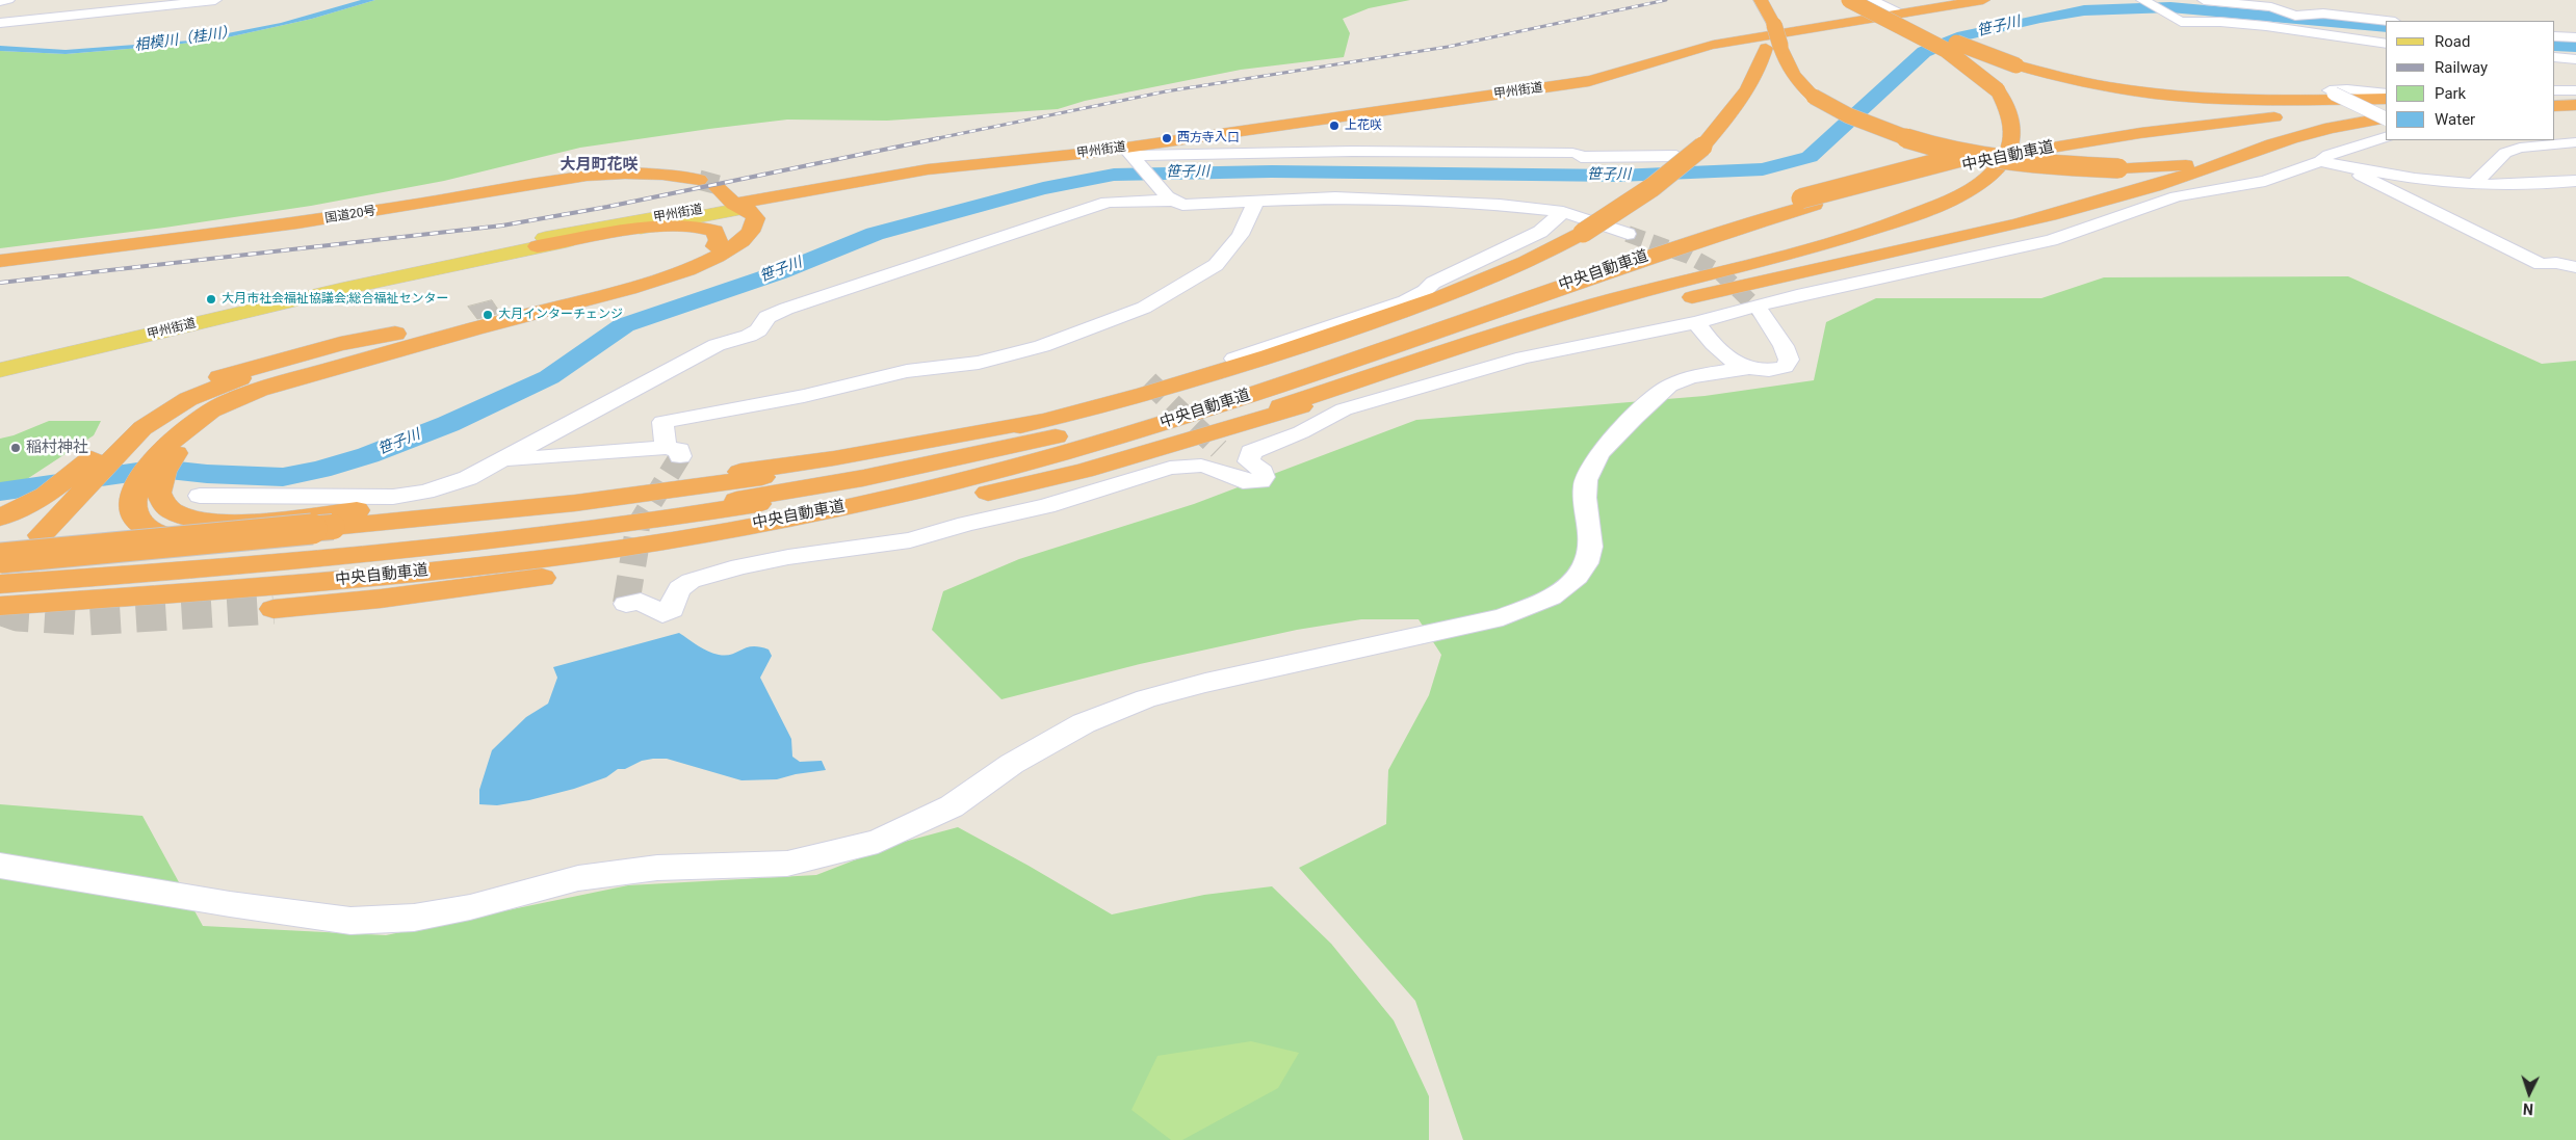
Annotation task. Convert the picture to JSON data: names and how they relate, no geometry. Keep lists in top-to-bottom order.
{
  "streets": {
    "highway": ["甲州街道", "中央自動車道", "国道20号"]
  },
  "districts": ["大月町花咲"],
  "water": ["笹子川", "相模川（桂川）"],
  "places": [
    "上花咲",
    "西方寺入口",
    "大月市社会福祉協議会;総合福祉センター",
    "大月インターチェンジ",
    "稲村神社"
  ],
  "legend": [
    "Road",
    "Railway",
    "Park",
    "Water"
  ],
  "north": "bottom"
}
